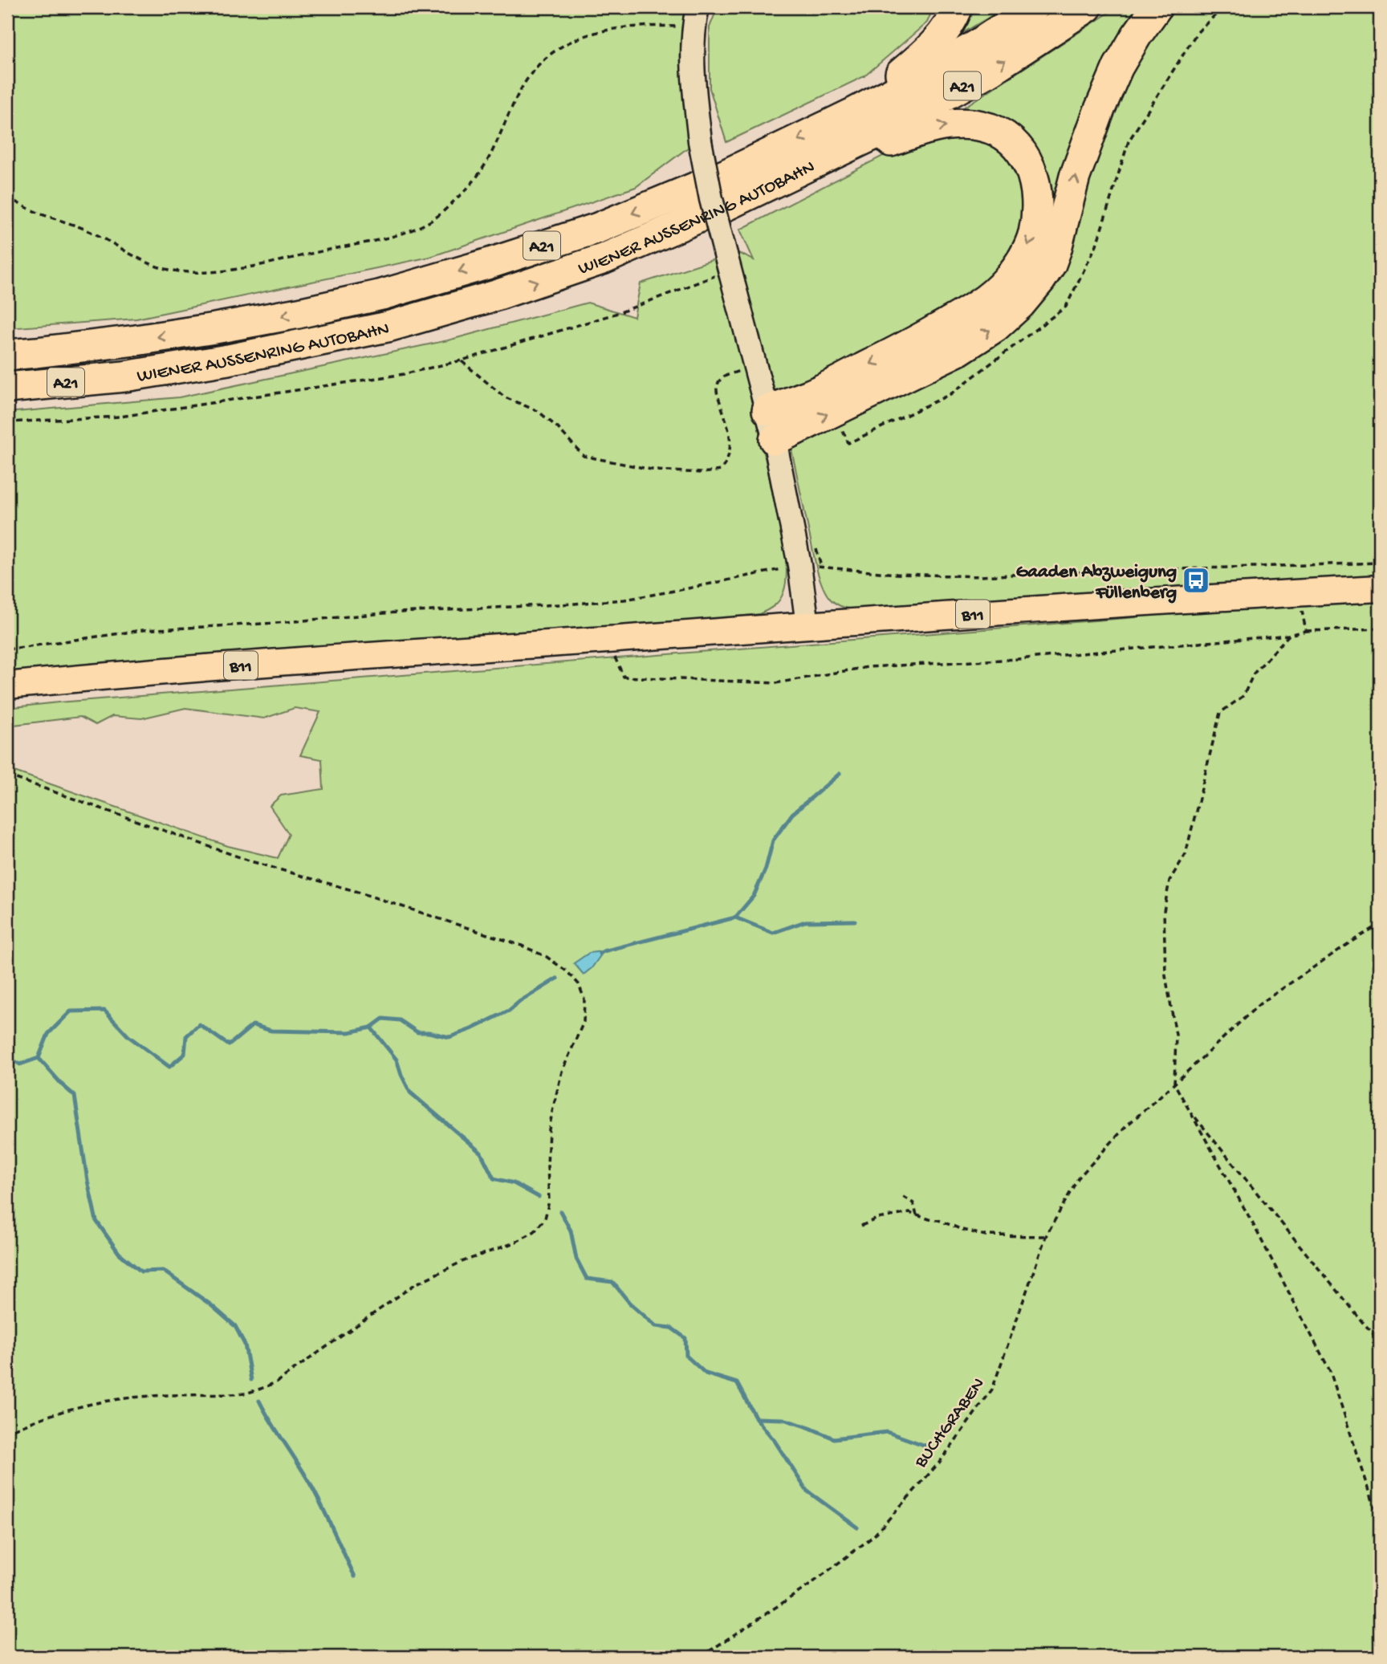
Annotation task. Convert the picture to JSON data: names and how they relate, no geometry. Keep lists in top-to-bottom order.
{
  "streets": {
    "highway": ["A21", "WIENER AUSSENRING AUTOBAHN"],
    "main road": ["B11"],
    "path": ["BUCHGRABEN"]
  },
  "places": {
    "bus stop": ["Gaaden Abzweigung Füllenberg"]
  }
}
